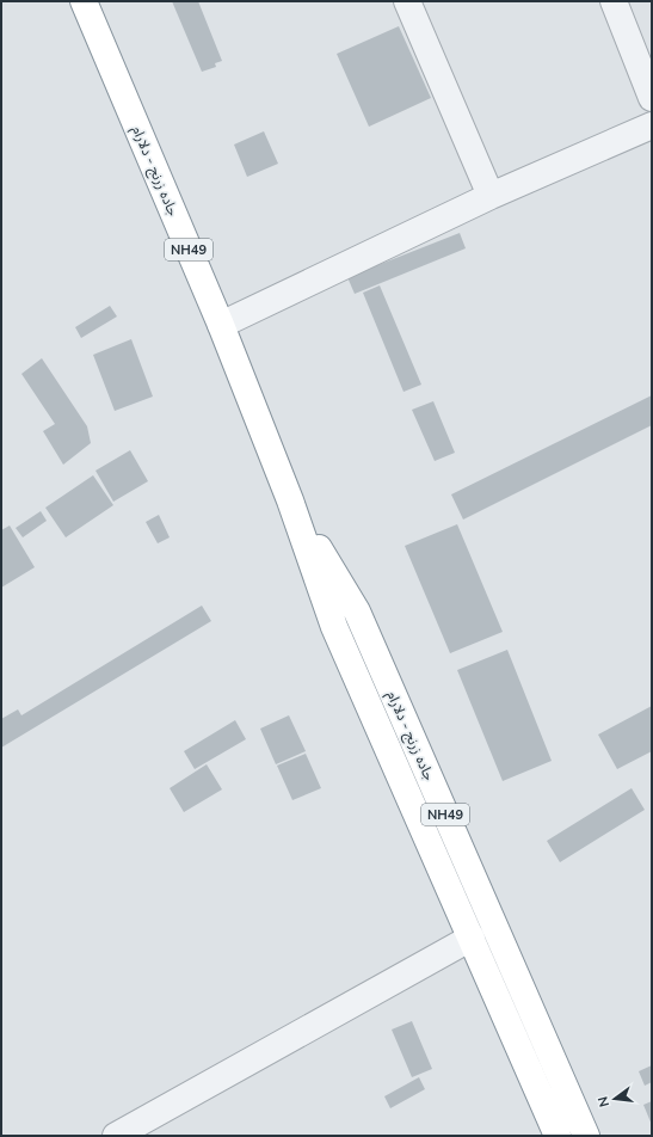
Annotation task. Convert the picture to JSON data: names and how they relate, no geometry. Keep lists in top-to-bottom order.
{
  "streets": {
    "highway": ["جاده زرنج - دلارام", "NH49"]
  },
  "north": "left"
}
